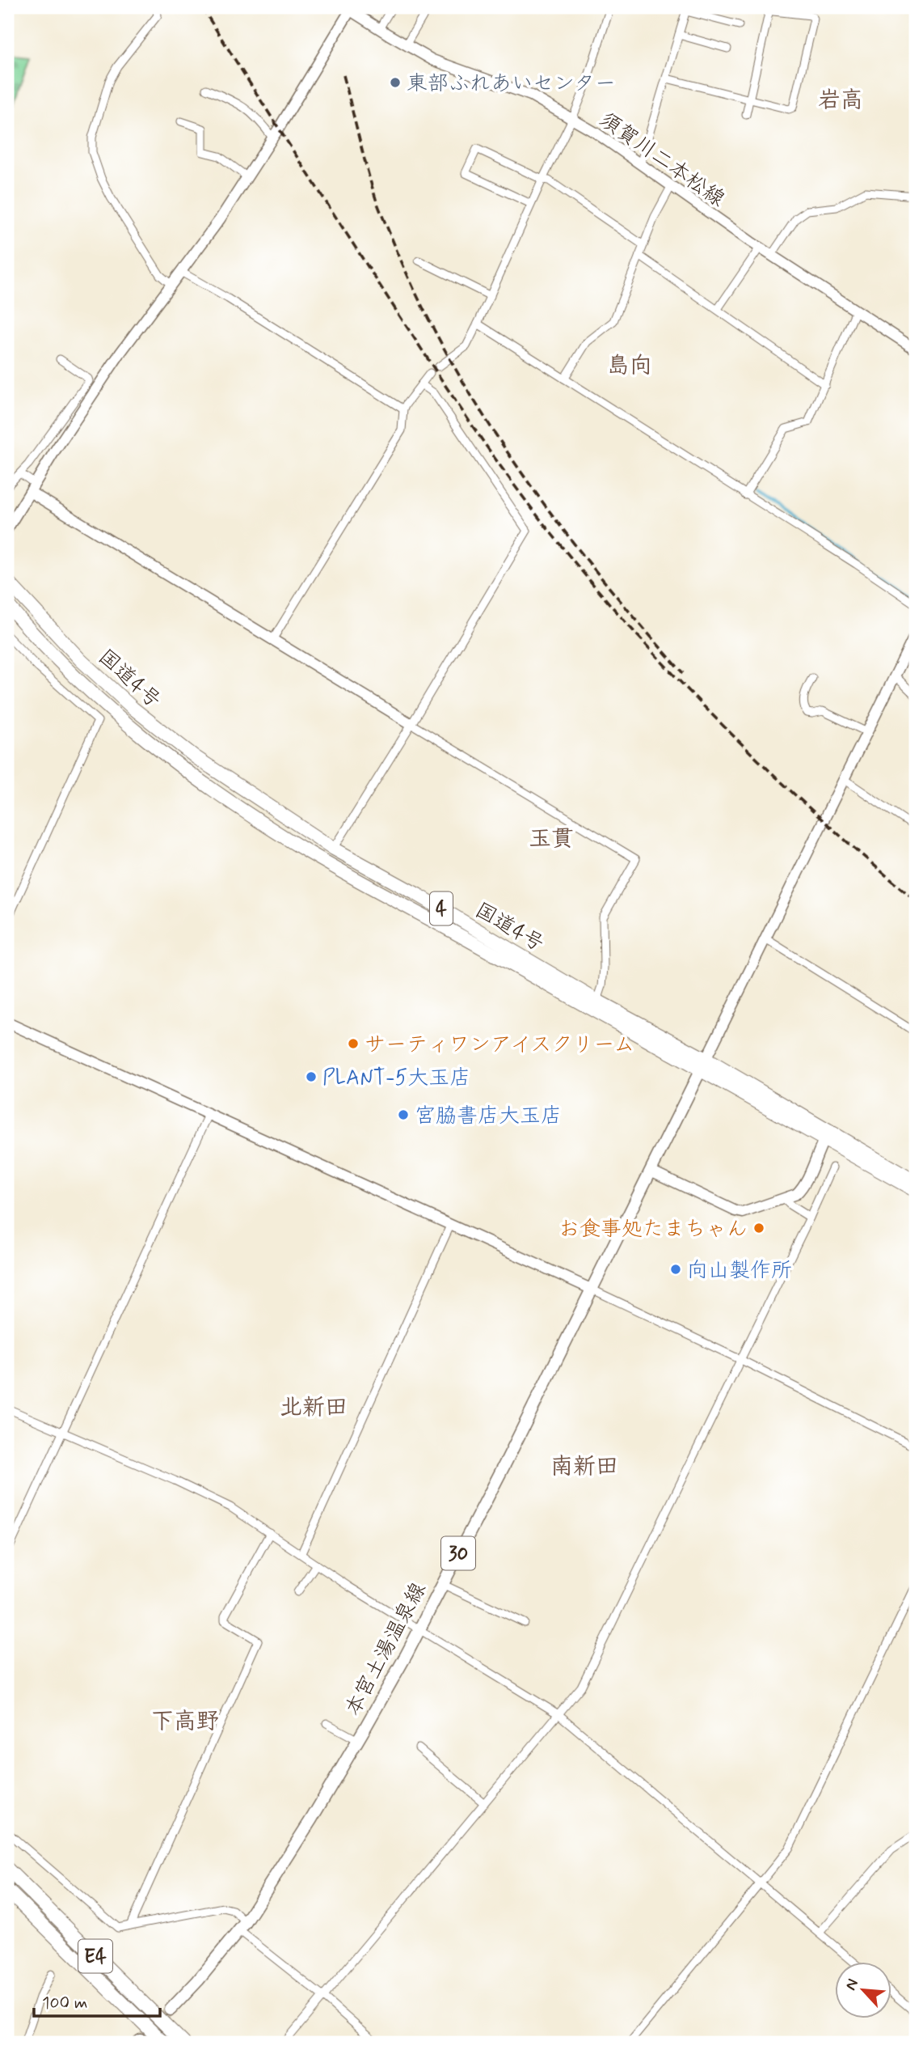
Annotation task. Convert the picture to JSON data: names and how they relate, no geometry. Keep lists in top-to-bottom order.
{
  "streets": {
    "highway": ["国道4号", "4", "E4"],
    "main road": ["30", "本宮土湯温泉線"],
    "street": ["須賀川二本松線"]
  },
  "crossings": [
    ["国道4号", "本宮土湯温泉線"]
  ],
  "districts": [
    "岩高",
    "島向",
    "玉貫",
    "北新田",
    "南新田",
    "下高野"
  ],
  "places": [
    "東部ふれあいセンター",
    "サーティワンアイスクリーム",
    "PLANT-5大玉店",
    "宮脇書店大玉店",
    "お食事処たまちゃん",
    "向山製作所"
  ],
  "scale_bar": "100 m",
  "north": "top left"
}
